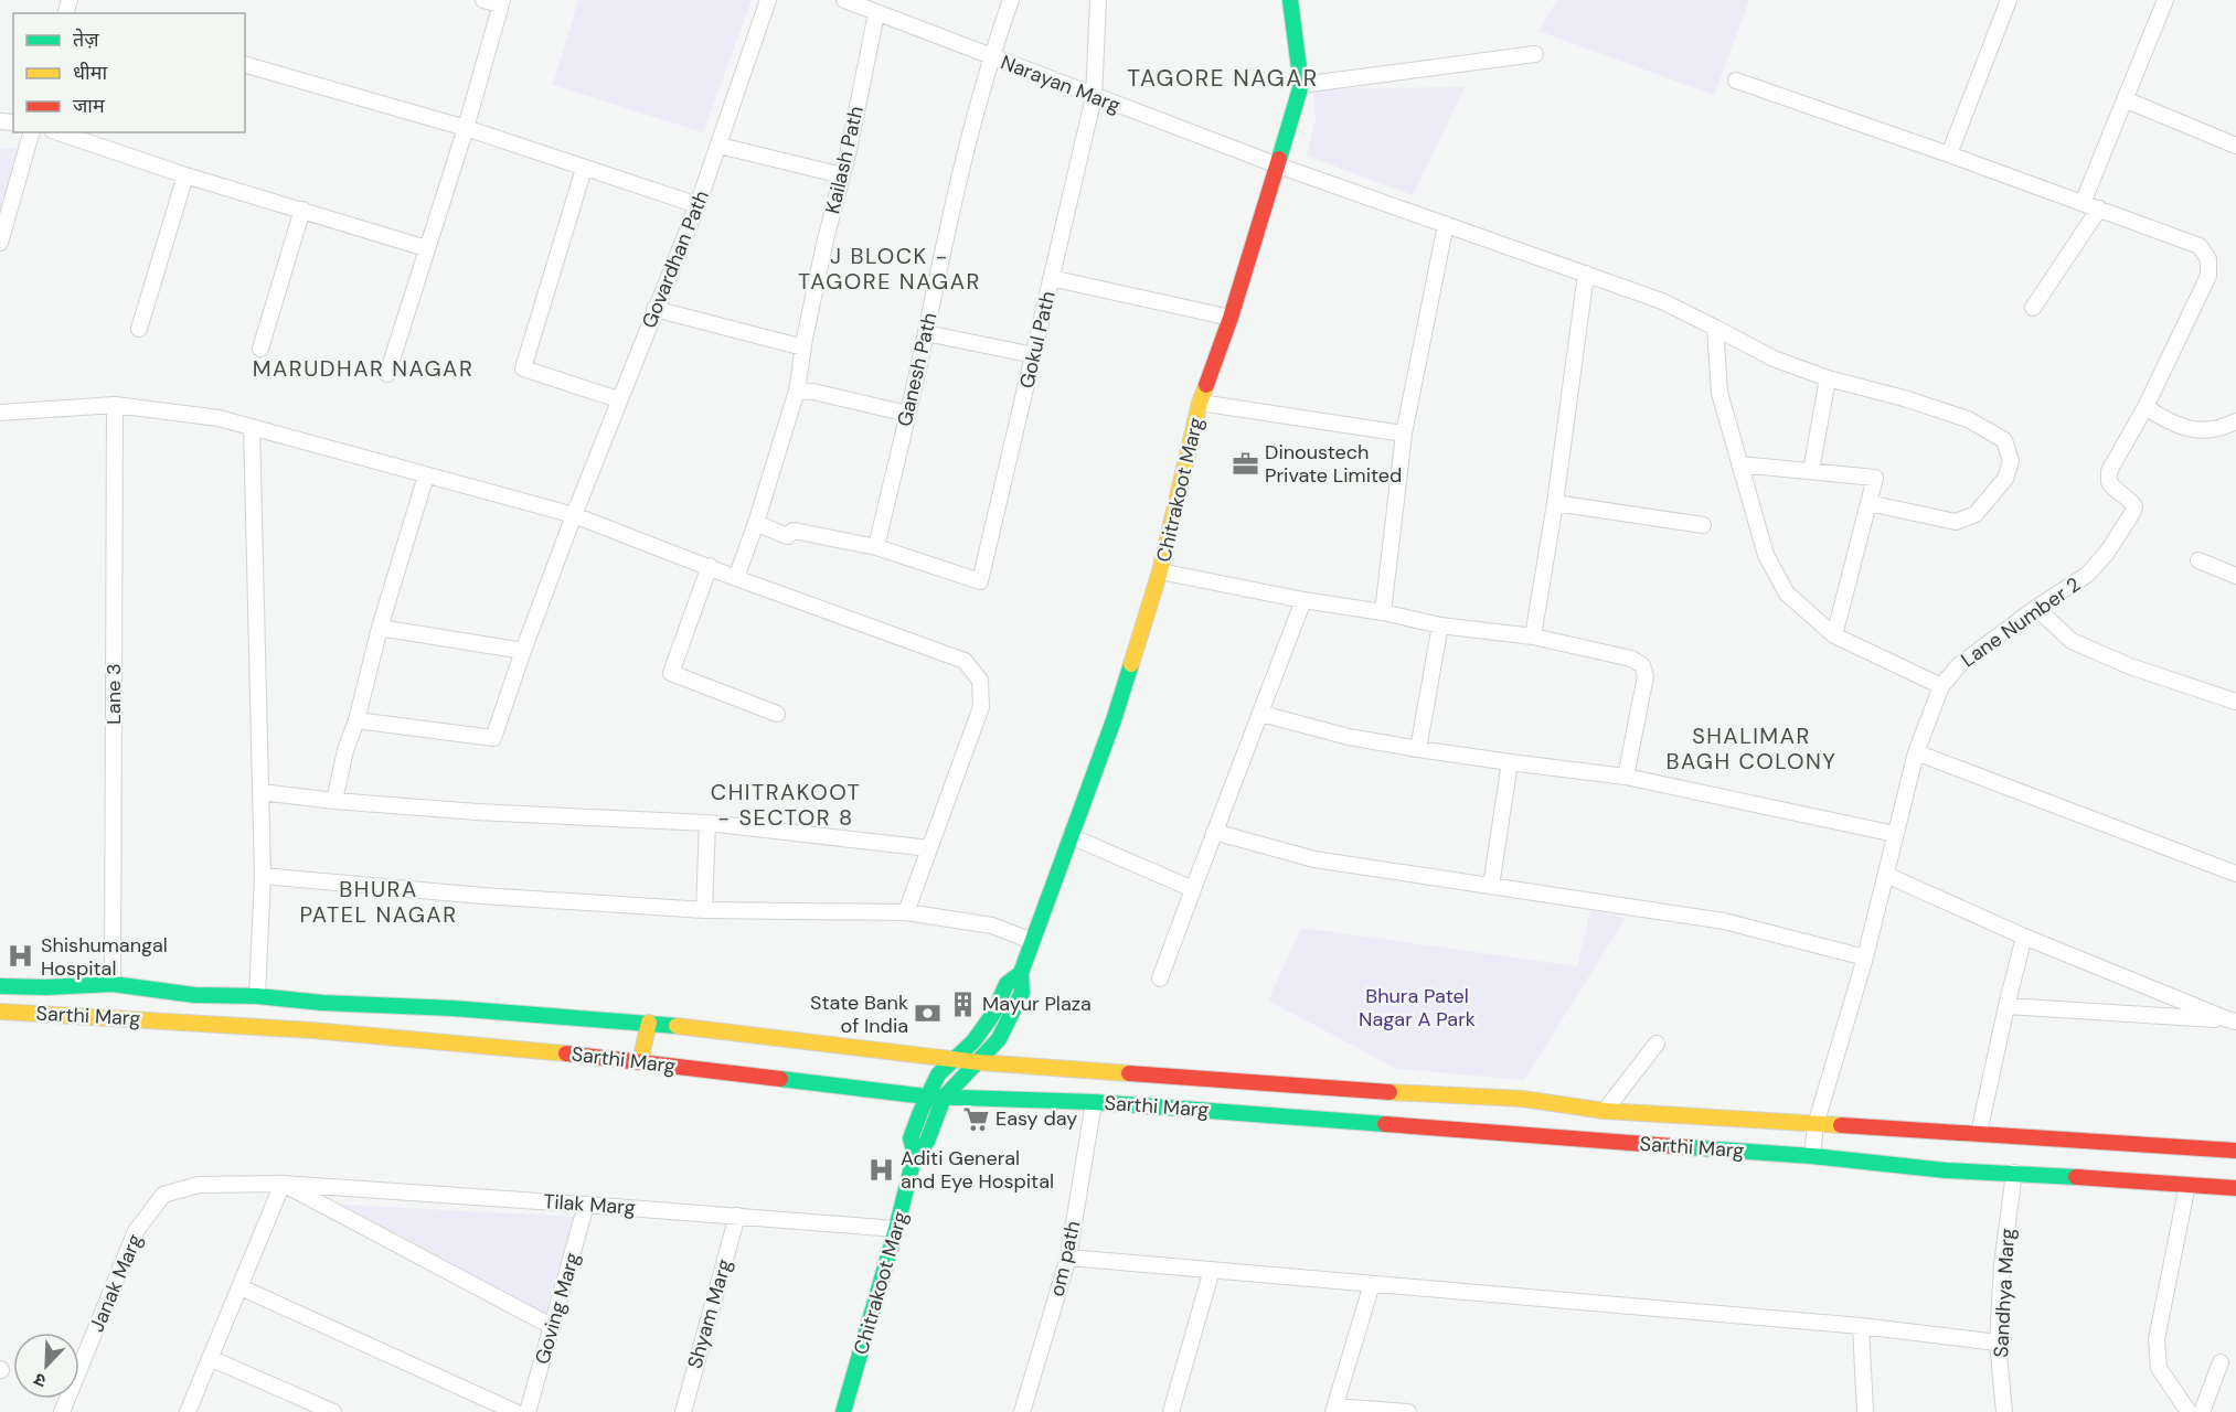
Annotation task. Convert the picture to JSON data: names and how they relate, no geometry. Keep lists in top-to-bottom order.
{
  "streets": {
    "street": [
      "Narayan Marg",
      "Kailash Path",
      "Govardhan Path",
      "Gokul Path",
      "Ganesh Path",
      "Chitrakoot Marg",
      "Lane Number 2",
      "Lane 3",
      "Sarthi Marg",
      "Tilak Marg",
      "om path",
      "Janak Marg",
      "Sandhya Marg",
      "Goving Marg",
      "Shyam Marg"
    ]
  },
  "crossings": [
    ["Narayan Marg", "Kailash Path"],
    ["Narayan Marg", "Gokul Path"],
    ["Narayan Marg", "Ganesh Path"],
    ["Narayan Marg", "Chitrakoot Marg"],
    ["Gokul Path", "Ganesh Path"],
    ["Chitrakoot Marg", "Sarthi Marg"],
    ["Chitrakoot Marg", "Tilak Marg"],
    ["Lane Number 2", "Sarthi Marg"],
    ["Lane 3", "Sarthi Marg"],
    ["Sarthi Marg", "om path"],
    ["Sarthi Marg", "Sandhya Marg"],
    ["Tilak Marg", "Janak Marg"],
    ["Tilak Marg", "Goving Marg"],
    ["Tilak Marg", "Shyam Marg"]
  ],
  "districts": [
    "TAGORE NAGAR",
    "J BLOCK - TAGORE NAGAR",
    "MARUDHAR NAGAR",
    "SHALIMAR BAGH COLONY",
    "CHITRAKOOT - SECTOR 8",
    "BHURA PATEL NAGAR"
  ],
  "parks": ["Bhura Patel Nagar A Park"],
  "places": {
    "office": ["Dinoustech Private Limited"],
    "hospital": ["Shishumangal Hospital", "Aditi General and Eye Hospital"],
    "building": ["Mayur Plaza"],
    "bank": ["State Bank of India"],
    "supermarket": ["Easy day"]
  },
  "legend": ["तेज़", "धीमा", "जाम"],
  "north": "bottom left"
}
